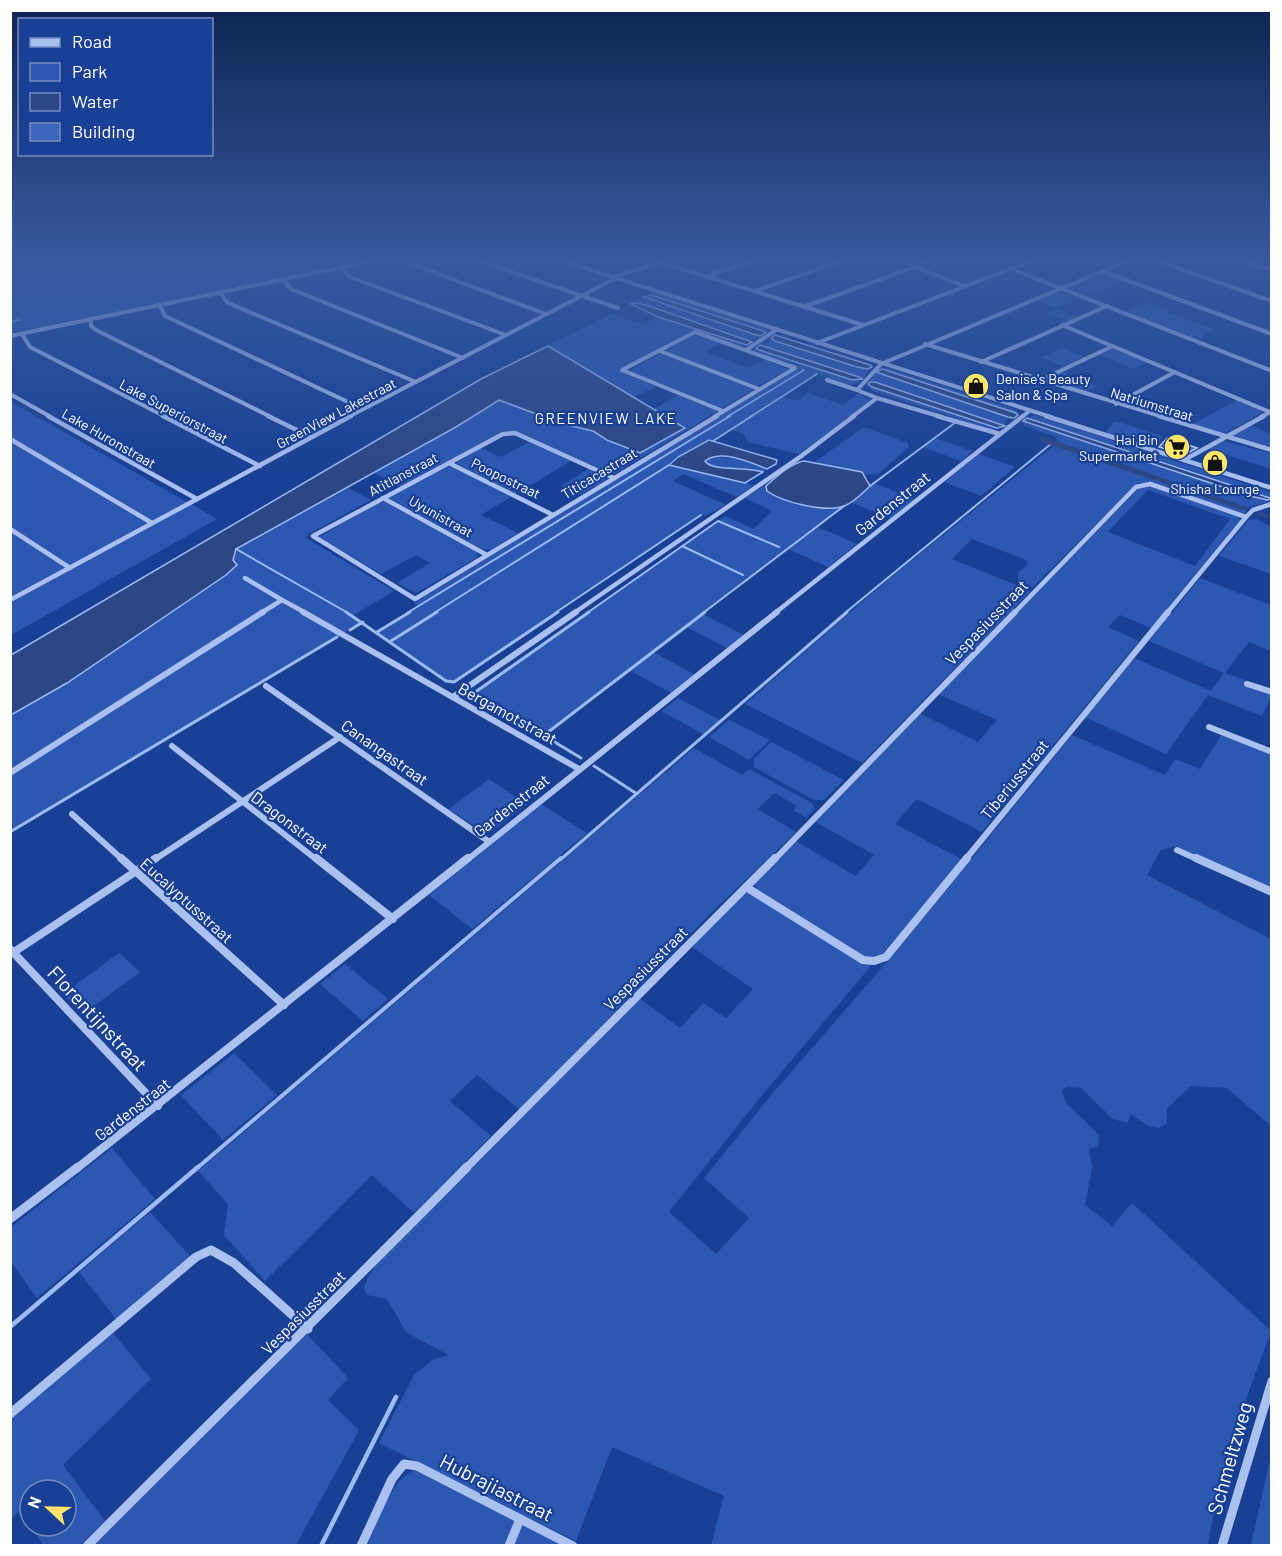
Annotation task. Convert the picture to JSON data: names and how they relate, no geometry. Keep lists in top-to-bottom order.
{
  "streets": {
    "street": [
      "Natriumstraat",
      "Lake Superiorstraat",
      "GreenView Lakestraat",
      "Lake Huronstraat",
      "Titicacastraat",
      "Atitlanstraat",
      "Poopostraat",
      "Gardenstraat",
      "Uyunistraat",
      "Vespasiusstraat",
      "Bergamotstraat",
      "Canangastraat",
      "Tiberiusstraat",
      "Dragonstraat",
      "Eucalyptusstraat",
      "Florentijnstraat",
      "Schmeltzweg",
      "Hubrajiastraat"
    ]
  },
  "crossings": [
    ["Lake Superiorstraat", "GreenView Lakestraat"],
    ["GreenView Lakestraat", "Lake Huronstraat"],
    ["Titicacastraat", "Atitlanstraat"],
    ["Titicacastraat", "Poopostraat"],
    ["Titicacastraat", "Uyunistraat"],
    ["Atitlanstraat", "Poopostraat"],
    ["Atitlanstraat", "Uyunistraat"],
    ["Gardenstraat", "Bergamotstraat"],
    ["Gardenstraat", "Canangastraat"],
    ["Gardenstraat", "Dragonstraat"],
    ["Gardenstraat", "Eucalyptusstraat"],
    ["Gardenstraat", "Florentijnstraat"],
    ["Vespasiusstraat", "Tiberiusstraat"]
  ],
  "districts": ["GREENVIEW LAKE"],
  "places": {
    "shop": ["Denise's Beauty Salon & Spa", "Shisha Lounge"],
    "supermarket": ["Hai Bin Supermarket"]
  },
  "legend": [
    "Road",
    "Park",
    "Water",
    "Building"
  ],
  "north": "left"
}
